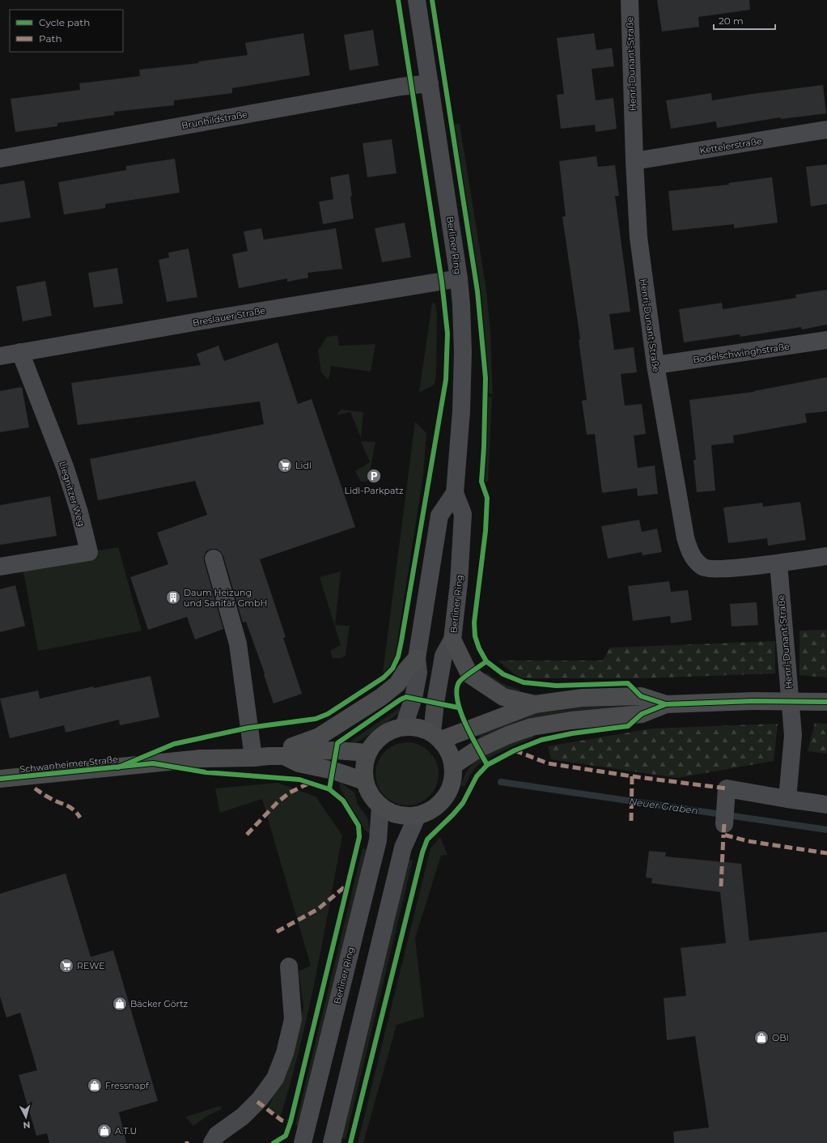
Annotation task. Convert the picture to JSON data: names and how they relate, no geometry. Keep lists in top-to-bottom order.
{
  "streets": {
    "main road": ["Schwanheimer Straße"],
    "street": [
      "Henri-Dunant-Straße",
      "Brunhildstraße",
      "Kettelerstraße",
      "Berliner Ring",
      "Breslauer Straße",
      "Bodelschwinghstraße",
      "Liegnitzer Weg"
    ]
  },
  "crossings": [
    ["Henri-Dunant-Straße", "Kettelerstraße"],
    ["Henri-Dunant-Straße", "Bodelschwinghstraße"],
    ["Brunhildstraße", "Berliner Ring"],
    ["Berliner Ring", "Breslauer Straße"],
    ["Berliner Ring", "Schwanheimer Straße"],
    ["Breslauer Straße", "Liegnitzer Weg"]
  ],
  "water": ["Neuer Graben"],
  "places": {
    "supermarket": ["Lidl", "REWE"],
    "parking": ["Lidl-Parkpatz"],
    "building": ["Daum Heizung und Sanitär GmbH"],
    "shop": [
      "Bäcker Görtz",
      "OBI",
      "Fressnapf",
      "A.T.U"
    ]
  },
  "legend": ["Cycle path", "Path"],
  "scale_bar": "20 m",
  "north": "bottom"
}
